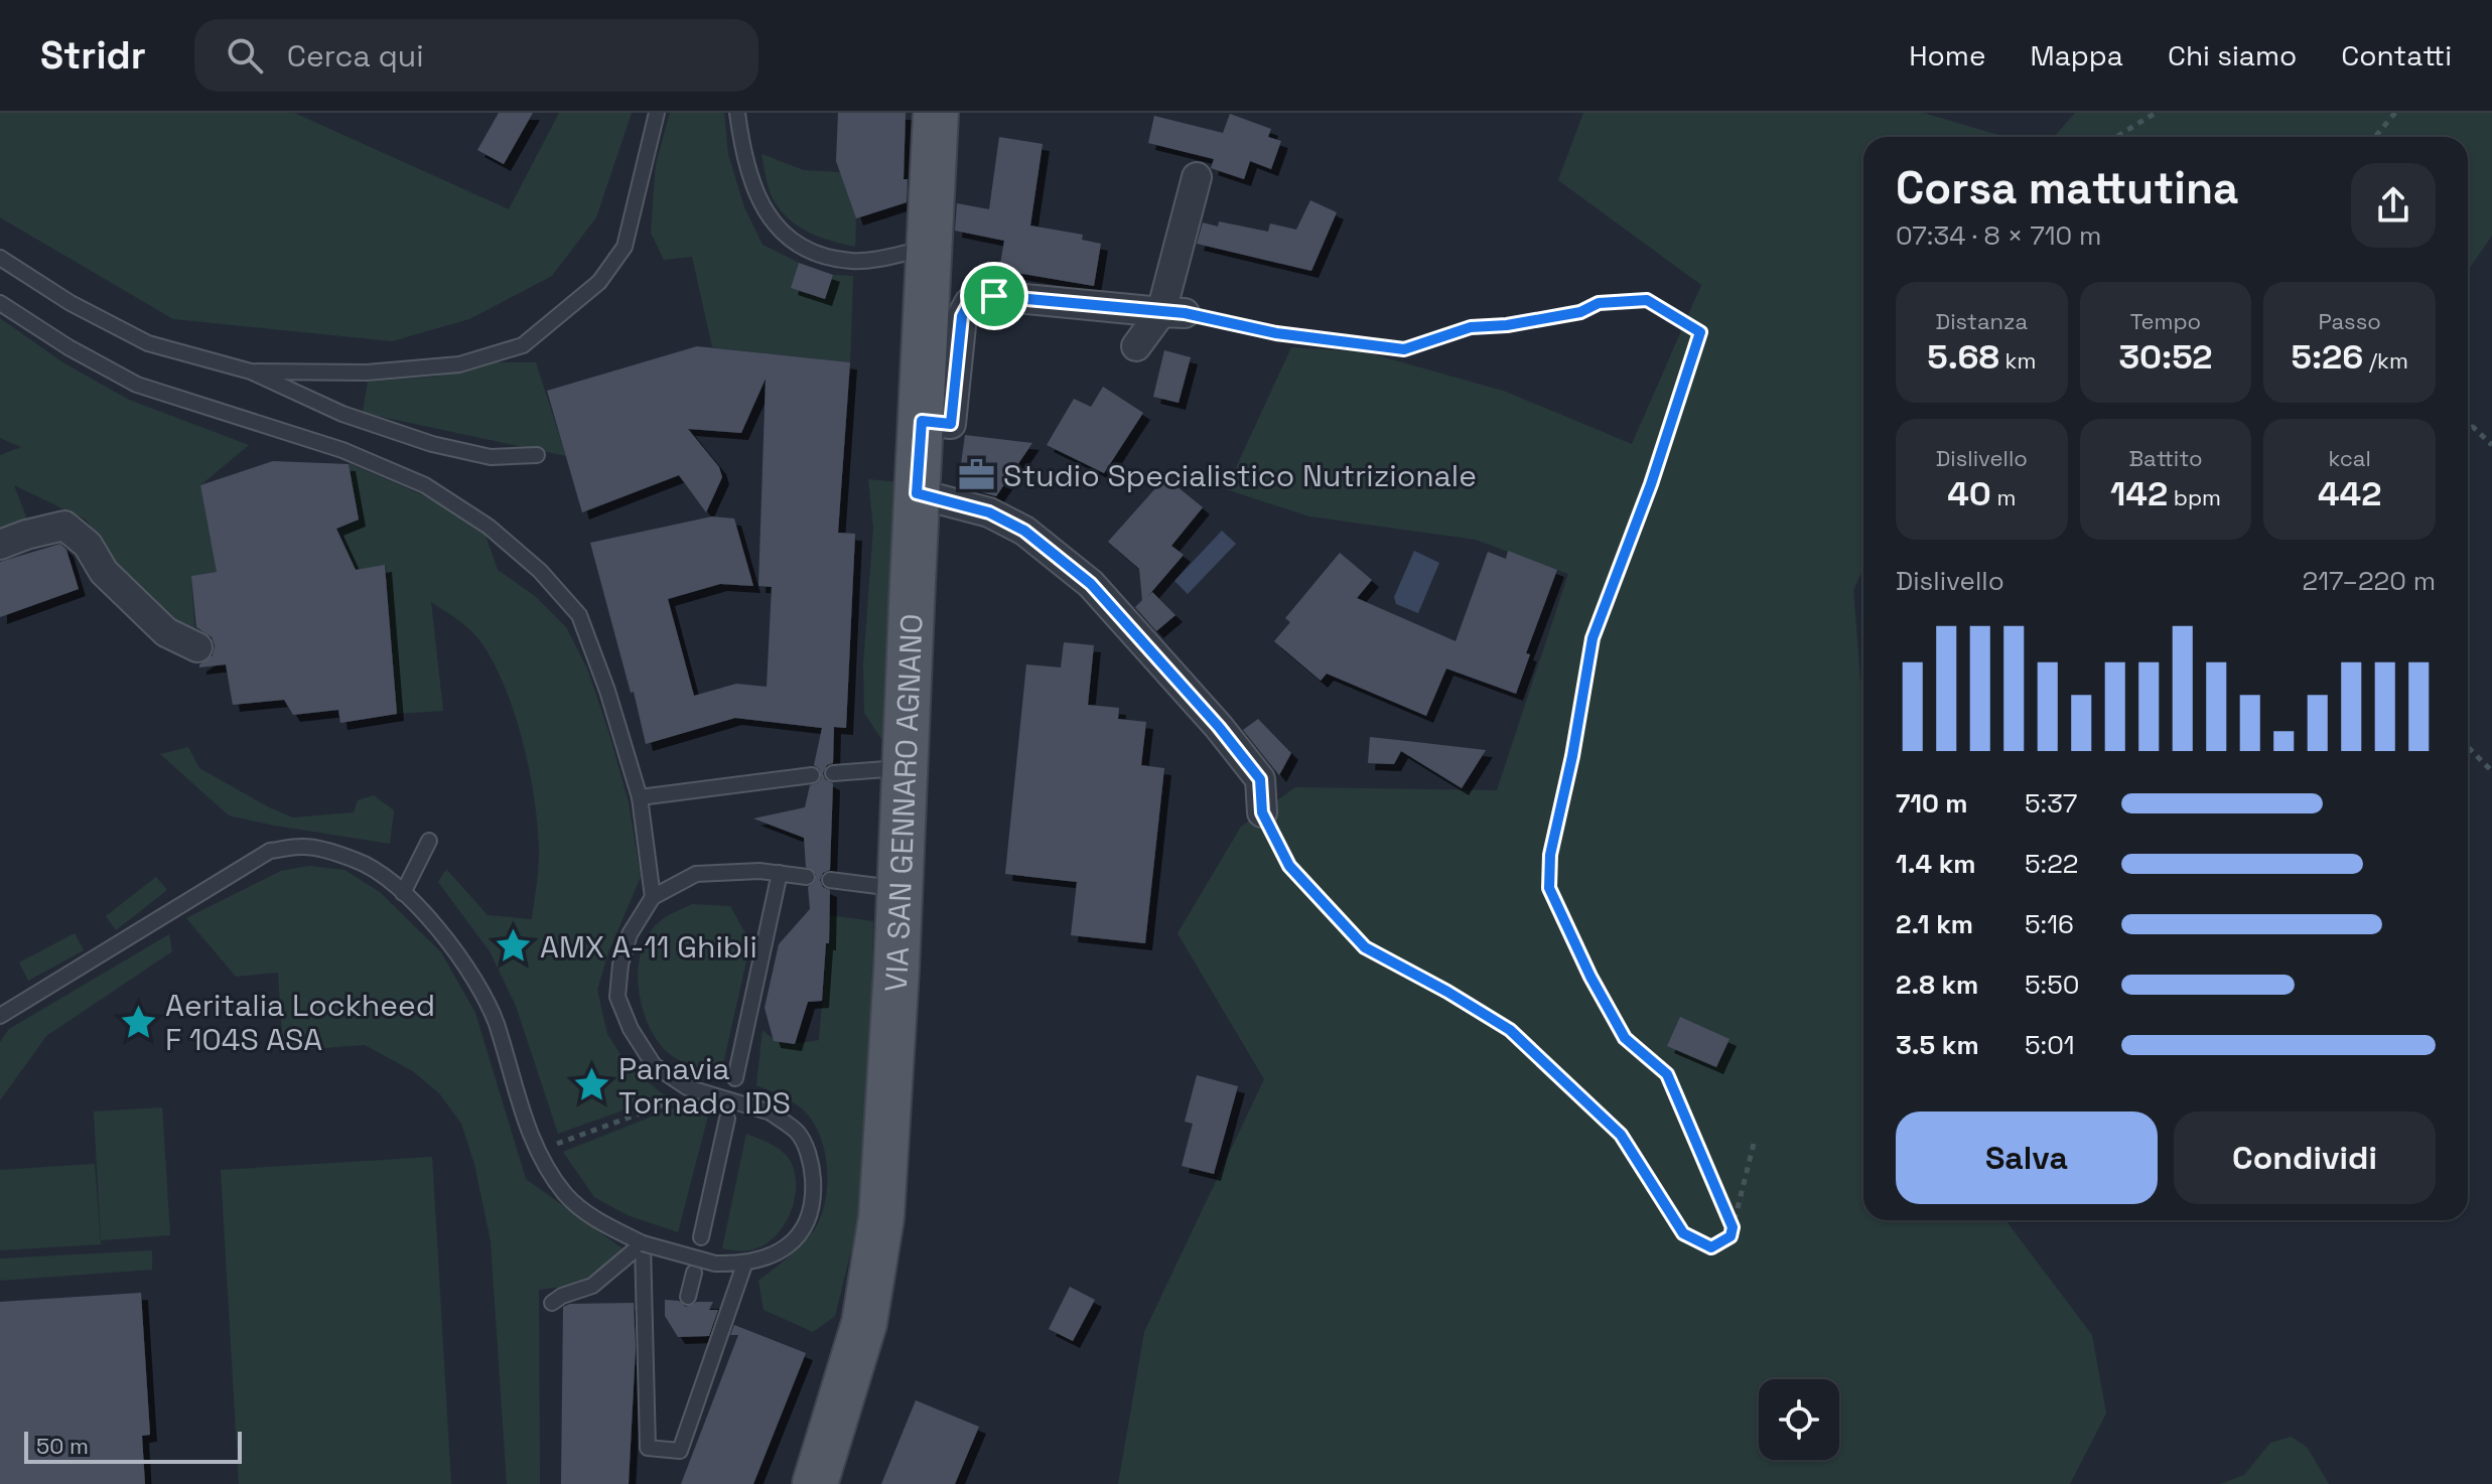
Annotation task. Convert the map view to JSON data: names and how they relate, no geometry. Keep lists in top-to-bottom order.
{
  "streets": {
    "main road": ["VIA SAN GENNARO AGNANO"]
  },
  "places": {
    "office": ["Studio Specialistico Nutrizionale"],
    "place": ["AMX A-11 Ghibli", "Aeritalia Lockheed F 104S ASA", "Panavia Tornado IDS"]
  },
  "scale_bar": "50 m",
  "page": {
    "header": "Stridr",
    "search": "Cerca qui",
    "nav": [
      "Home",
      "Mappa",
      "Chi siamo",
      "Contatti"
    ],
    "heading": ["Corsa mattutina", "07:34 · 8 × 710 m"],
    "stats": [
      ["Distanza", "5.68 km"],
      ["Tempo", "30:52"],
      ["Passo", "5:26 /km"],
      ["Dislivello", "40 m"],
      ["Battito", "142 bpm"],
      ["kcal", "442"]
    ],
    "chart": ["Dislivello", "217–220 m"],
    "list": [
      {
        "name": "710 m",
        "note": "5:37"
      },
      {
        "name": "1.4 km",
        "note": "5:22"
      },
      {
        "name": "2.1 km",
        "note": "5:16"
      },
      {
        "name": "2.8 km",
        "note": "5:50"
      },
      {
        "name": "3.5 km",
        "note": "5:01"
      }
    ],
    "buttons": ["Salva", "Condividi"],
    "scale": "50 m"
  }
}
